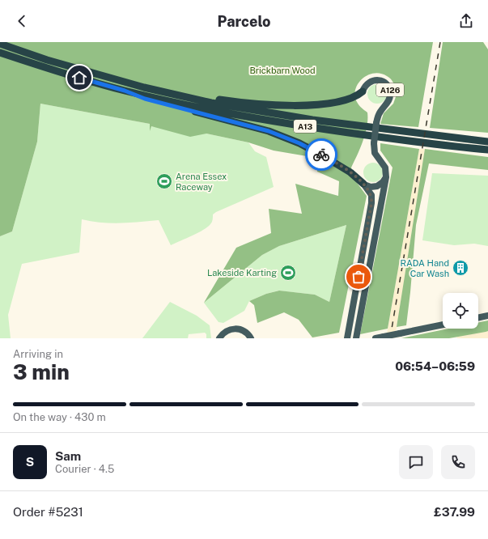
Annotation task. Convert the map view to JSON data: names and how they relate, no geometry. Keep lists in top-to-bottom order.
{
  "streets": {
    "highway": ["A13"],
    "main road": ["A126"]
  },
  "crossings": [
    ["A126", "A13"]
  ],
  "parks": ["Brickbarn Wood"],
  "places": {
    "sports": ["Arena Essex Raceway", "Lakeside Karting"],
    "building": ["RADA Hand Car Wash"]
  },
  "page": {
    "header": "Parcelo",
    "heading": ["3 min", "Arriving in", "06:54–06:59"],
    "panel": [
      "Sam",
      "Courier · 4.5",
      "Order #5231",
      "£37.99"
    ],
    "bar": "On the way · 430 m",
    "round": "S"
  }
}
